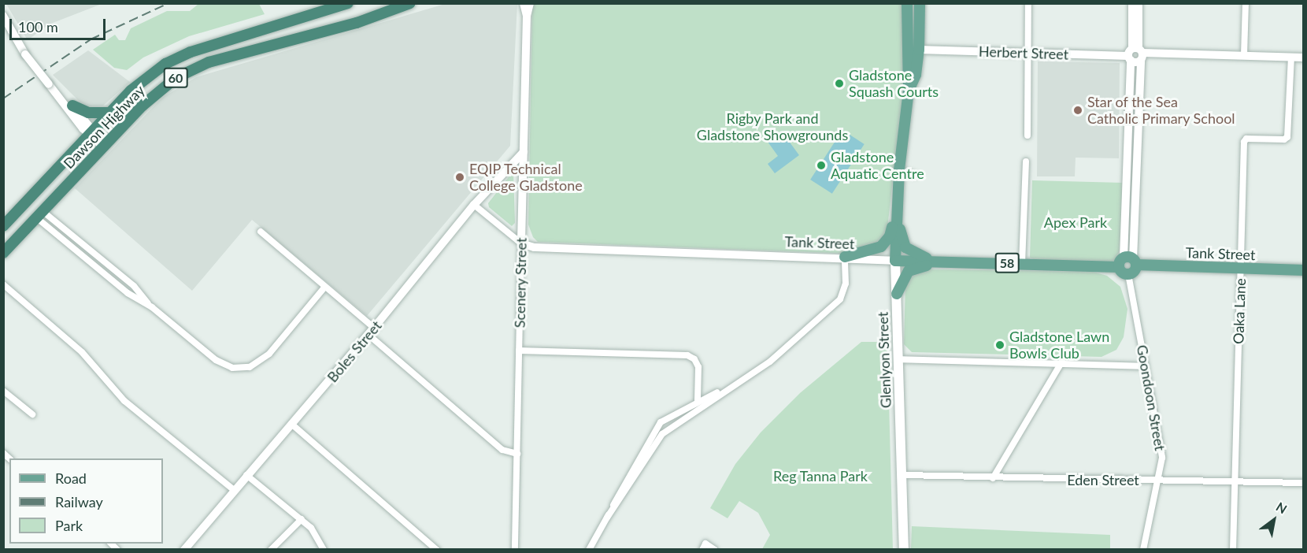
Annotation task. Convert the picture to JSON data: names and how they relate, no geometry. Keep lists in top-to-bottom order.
{
  "streets": {
    "highway": ["60", "Dawson Highway"],
    "main road": ["Tank Street", "58", "Glenlyon Street"],
    "street": [
      "Herbert Street",
      "Scenery Street",
      "Oaka Lane",
      "Boles Street",
      "Goondoon Street",
      "Eden Street"
    ]
  },
  "crossings": [
    ["Herbert Street", "Oaka Lane"],
    ["Herbert Street", "Glenlyon Street"],
    ["Tank Street", "Scenery Street"],
    ["Tank Street", "Oaka Lane"],
    ["Tank Street", "Glenlyon Street"],
    ["Scenery Street", "Boles Street"],
    ["Oaka Lane", "Eden Street"],
    ["Glenlyon Street", "Eden Street"],
    ["Goondoon Street", "Eden Street"]
  ],
  "parks": ["Rigby Park and Gladstone Showgrounds", "Apex Park", "Reg Tanna Park"],
  "places": [
    "Gladstone Squash Courts",
    "Star of the Sea Catholic Primary School",
    "Gladstone Aquatic Centre",
    "EQIP Technical College Gladstone",
    "Gladstone Lawn Bowls Club"
  ],
  "legend": ["Road", "Railway", "Park"],
  "scale_bar": "100 m",
  "north": "top right"
}
